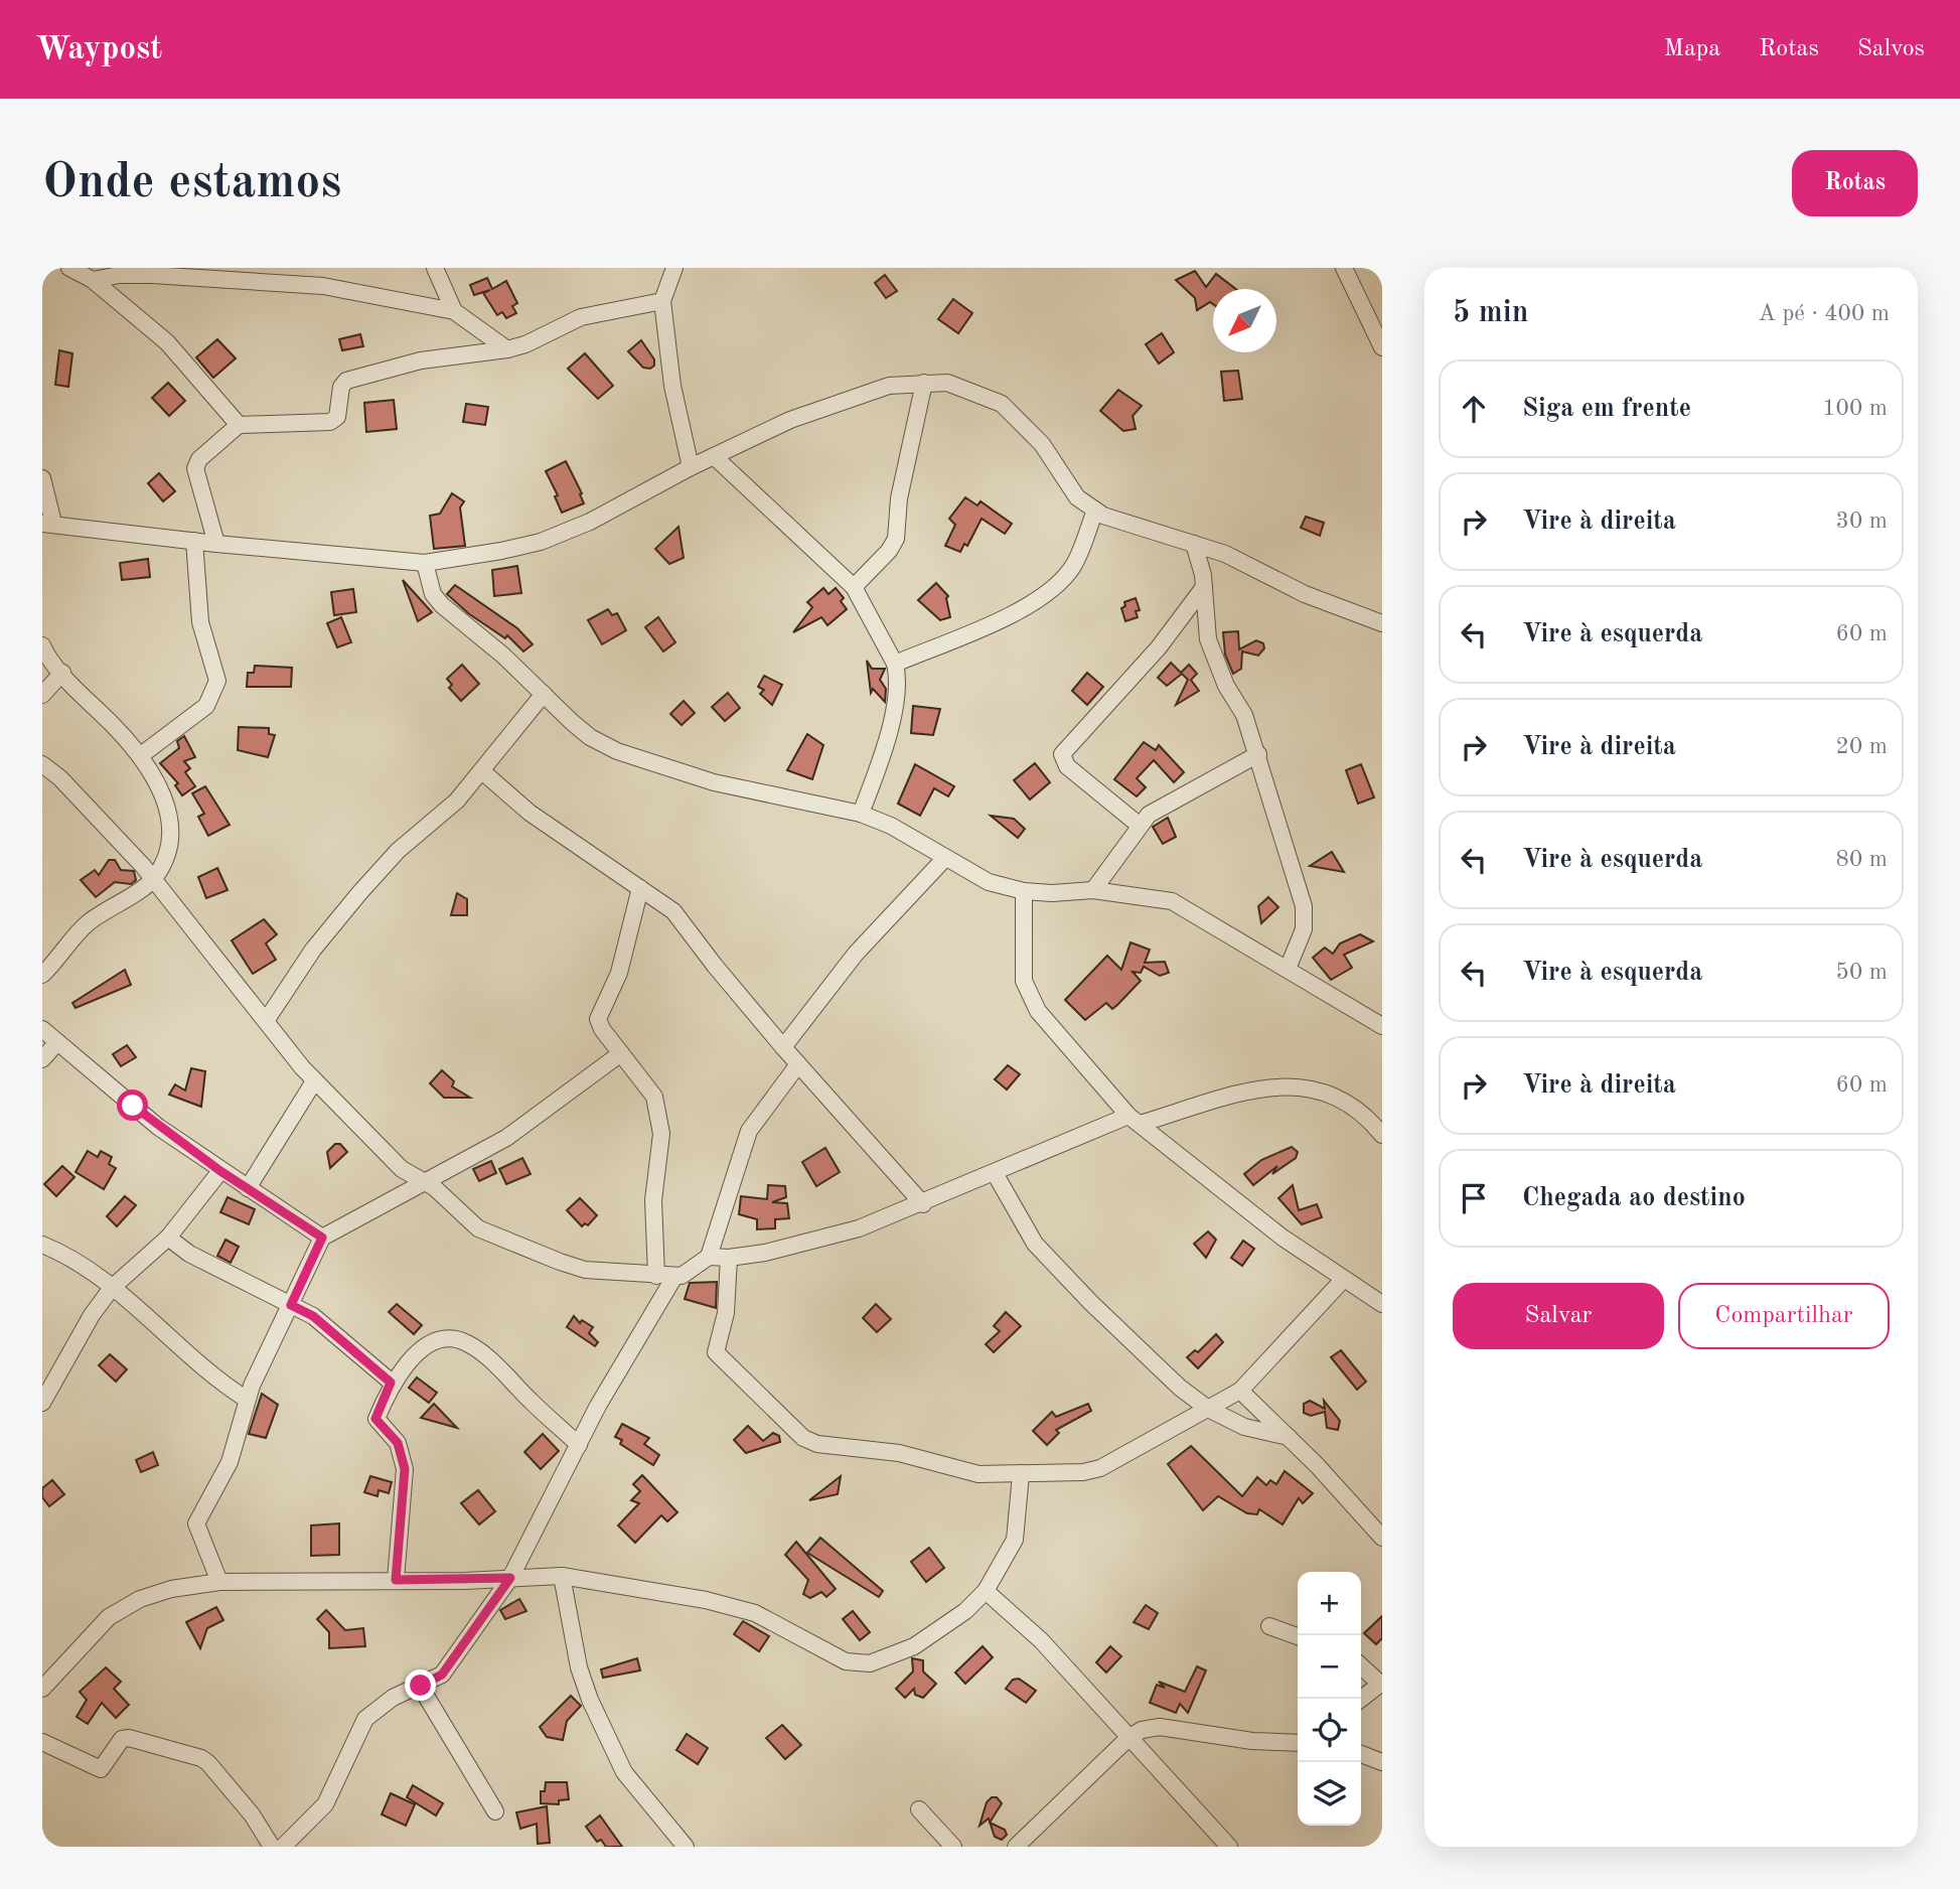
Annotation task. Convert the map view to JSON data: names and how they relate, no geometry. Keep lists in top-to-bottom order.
{
  "north": "bottom left",
  "page": {
    "header": "Waypost",
    "nav": ["Mapa", "Rotas", "Salvos"],
    "buttons": [
      "Rotas",
      ["Salvar", "Compartilhar"]
    ],
    "title": "Onde estamos",
    "heading": ["5 min", "A pé · 400 m"],
    "list": [
      ["Siga em frente", "100 m"],
      ["Vire à direita", "30 m"],
      ["Vire à esquerda", "60 m"],
      ["Vire à direita", "20 m"],
      ["Vire à esquerda", "80 m"],
      ["Vire à esquerda", "50 m"],
      ["Vire à direita", "60 m"],
      "Chegada ao destino"
    ],
    "map_buttons": ["+", "−"]
  }
}
